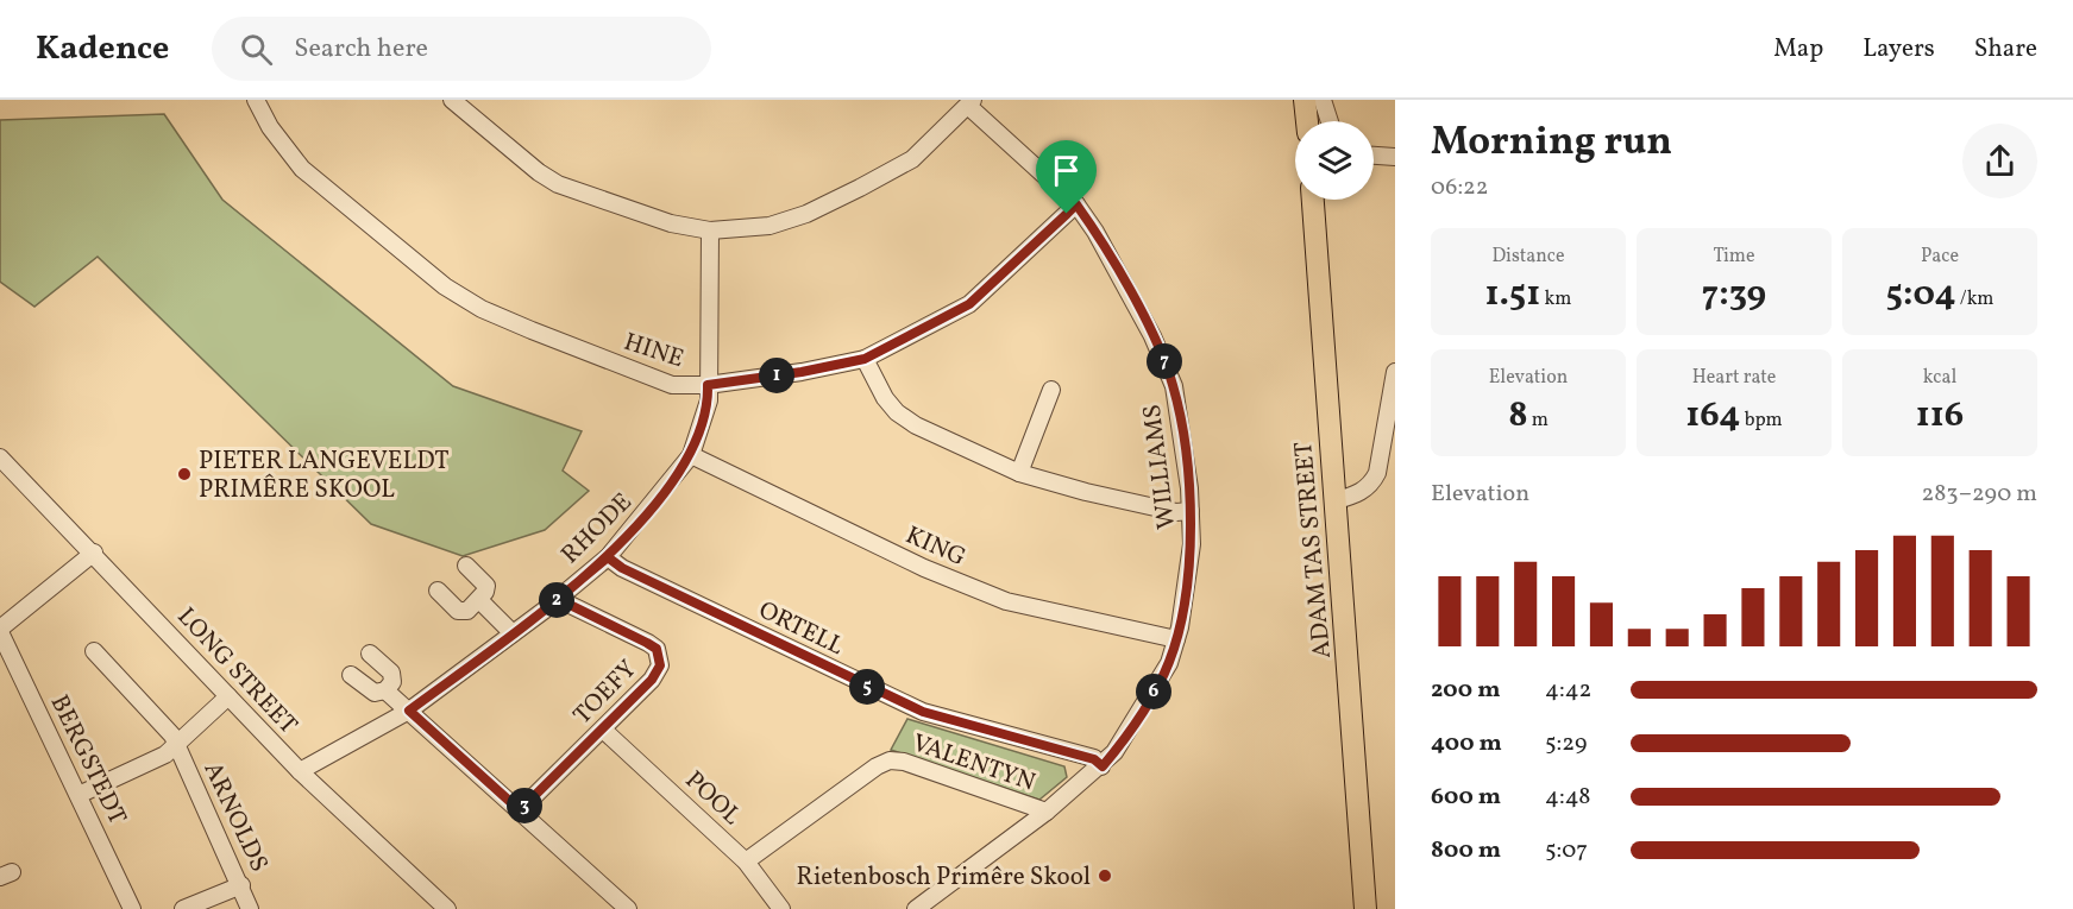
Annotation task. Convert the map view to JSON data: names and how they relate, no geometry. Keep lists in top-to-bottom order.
{
  "streets": {
    "main road": ["ADAM TAS STREET"],
    "street": [
      "HINE",
      "WILLIAMS",
      "RHODE",
      "KING",
      "ORTELL",
      "LONG STREET",
      "TOEFY",
      "BERGSTEDT",
      "VALENTYN",
      "POOL",
      "ARNOLDS"
    ]
  },
  "crossings": [
    ["HINE", "WILLIAMS"],
    ["HINE", "RHODE"],
    ["WILLIAMS", "KING"],
    ["WILLIAMS", "ORTELL"],
    ["WILLIAMS", "VALENTYN"],
    ["RHODE", "KING"],
    ["RHODE", "ORTELL"],
    ["RHODE", "LONG STREET"],
    ["RHODE", "TOEFY"],
    ["TOEFY", "POOL"],
    ["VALENTYN", "POOL"]
  ],
  "places": ["PIETER LANGEVELDT PRIMÊRE SKOOL", "Rietenbosch Primêre Skool"],
  "page": {
    "header": "Kadence",
    "search": "Search here",
    "nav": ["Map", "Layers", "Share"],
    "heading": ["Morning run", "06:22"],
    "stats": [
      ["Distance", "1.51 km"],
      ["Time", "7:39"],
      ["Pace", "5:04 /km"],
      ["Elevation", "8 m"],
      ["Heart rate", "164 bpm"],
      ["kcal", "116"]
    ],
    "pins": [
      "7",
      "1",
      "2",
      "5",
      "6",
      "3"
    ],
    "chart": ["Elevation", "283–290 m"],
    "list": [
      {
        "name": "200 m",
        "note": "4:42"
      },
      {
        "name": "400 m",
        "note": "5:29"
      },
      {
        "name": "600 m",
        "note": "4:48"
      },
      {
        "name": "800 m",
        "note": "5:07"
      }
    ]
  }
}
